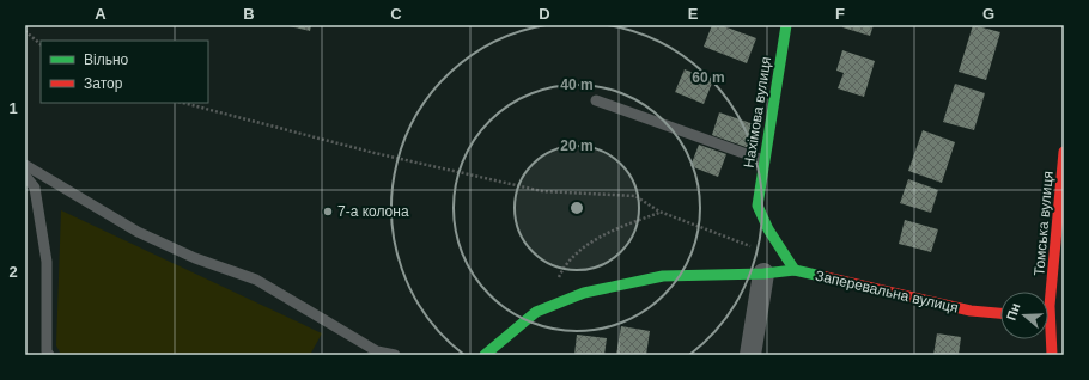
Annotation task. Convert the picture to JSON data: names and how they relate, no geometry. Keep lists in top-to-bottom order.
{
  "streets": {
    "street": ["Нахімова вулиця", "Томська вулиця", "Заперевальна вулиця"]
  },
  "places": ["7-а колона"],
  "legend": ["Вільно", "Затор"],
  "north": "left",
  "grid": {
    "columns": [
      "A",
      "B",
      "C",
      "D",
      "E",
      "F",
      "G"
    ],
    "rows": ["1", "2"]
  },
  "rings": ["60 m", "40 m", "20 m"]
}
